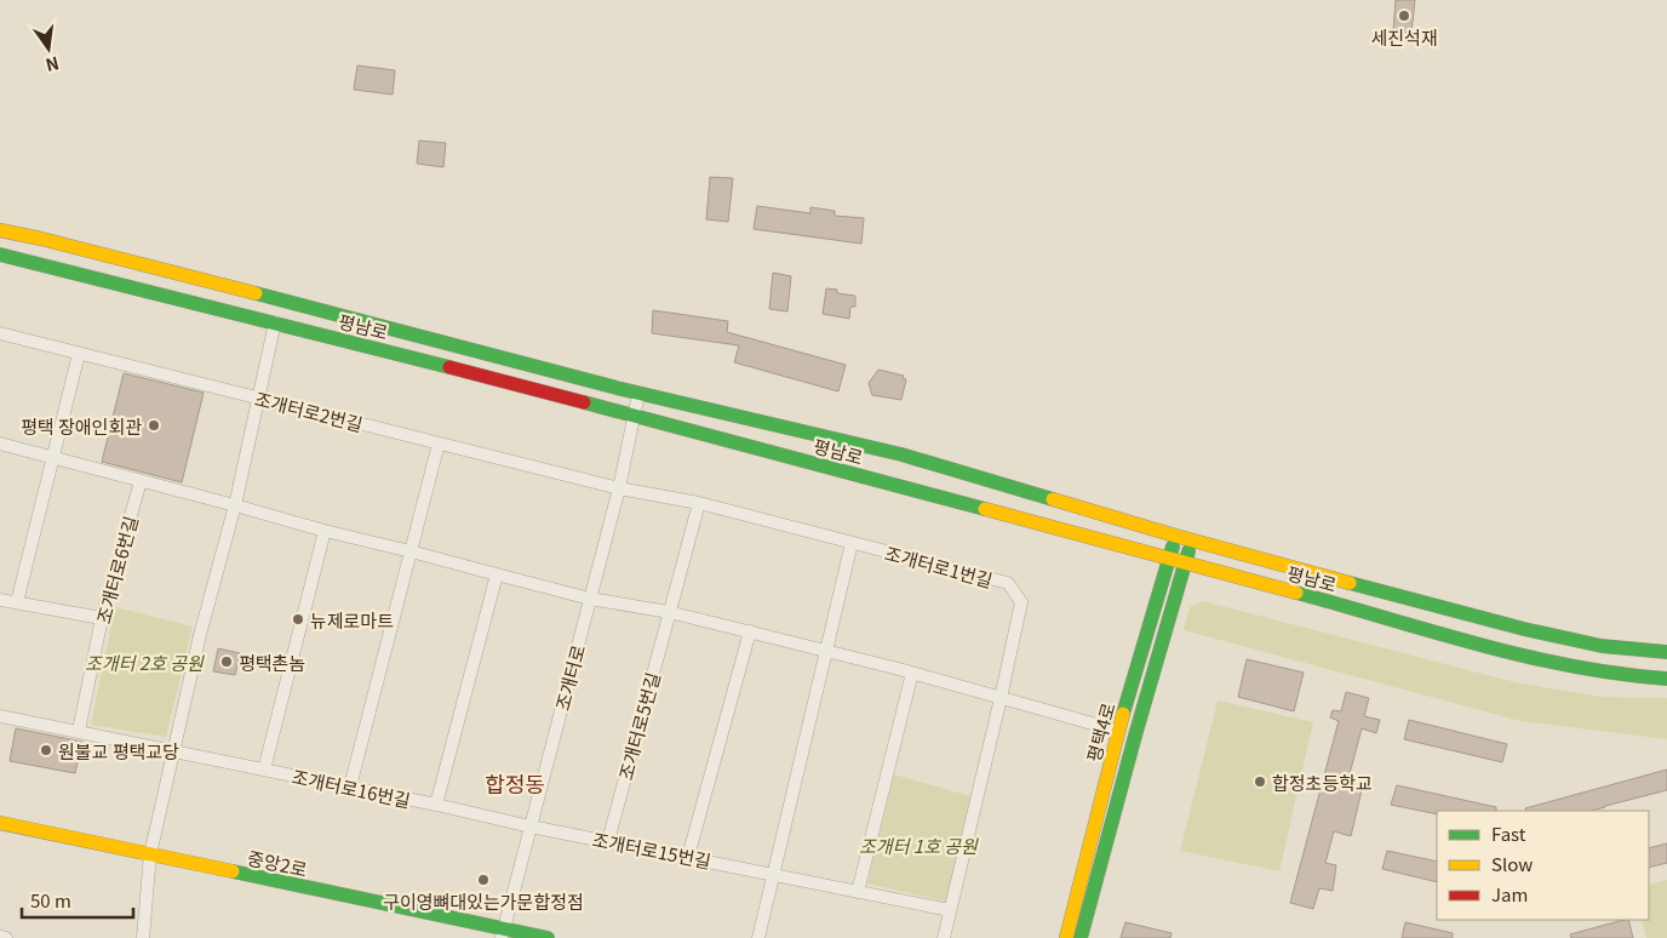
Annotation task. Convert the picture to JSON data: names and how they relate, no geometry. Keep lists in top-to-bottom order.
{
  "streets": {
    "main road": ["평남로", "평택4로", "중앙2로"],
    "street": [
      "조개터로2번길",
      "조개터로1번길",
      "조개터로6번길",
      "조개터로",
      "조개터로5번길",
      "조개터로16번길",
      "조개터로15번길"
    ]
  },
  "crossings": [
    ["평남로", "조개터로"],
    ["평남로", "평택4로"],
    ["조개터로2번길", "조개터로1번길"],
    ["조개터로2번길", "조개터로"],
    ["조개터로1번길", "조개터로"],
    ["조개터로1번길", "조개터로5번길"],
    ["조개터로1번길", "조개터로15번길"],
    ["조개터로6번길", "조개터로16번길"],
    ["조개터로", "조개터로16번길"],
    ["조개터로", "조개터로15번길"],
    ["조개터로", "중앙2로"],
    ["조개터로5번길", "조개터로15번길"],
    ["조개터로16번길", "조개터로15번길"]
  ],
  "districts": ["합정동"],
  "parks": ["조개터 2호 공원", "조개터 1호 공원"],
  "places": [
    "세진석재",
    "평택 장애인회관",
    "뉴제로마트",
    "평택촌놈",
    "원불교 평택교당",
    "합정초등학교",
    "구이영뼈대있는가문합정점"
  ],
  "legend": ["Fast", "Slow", "Jam"],
  "scale_bar": "50 m",
  "north": "bottom"
}
